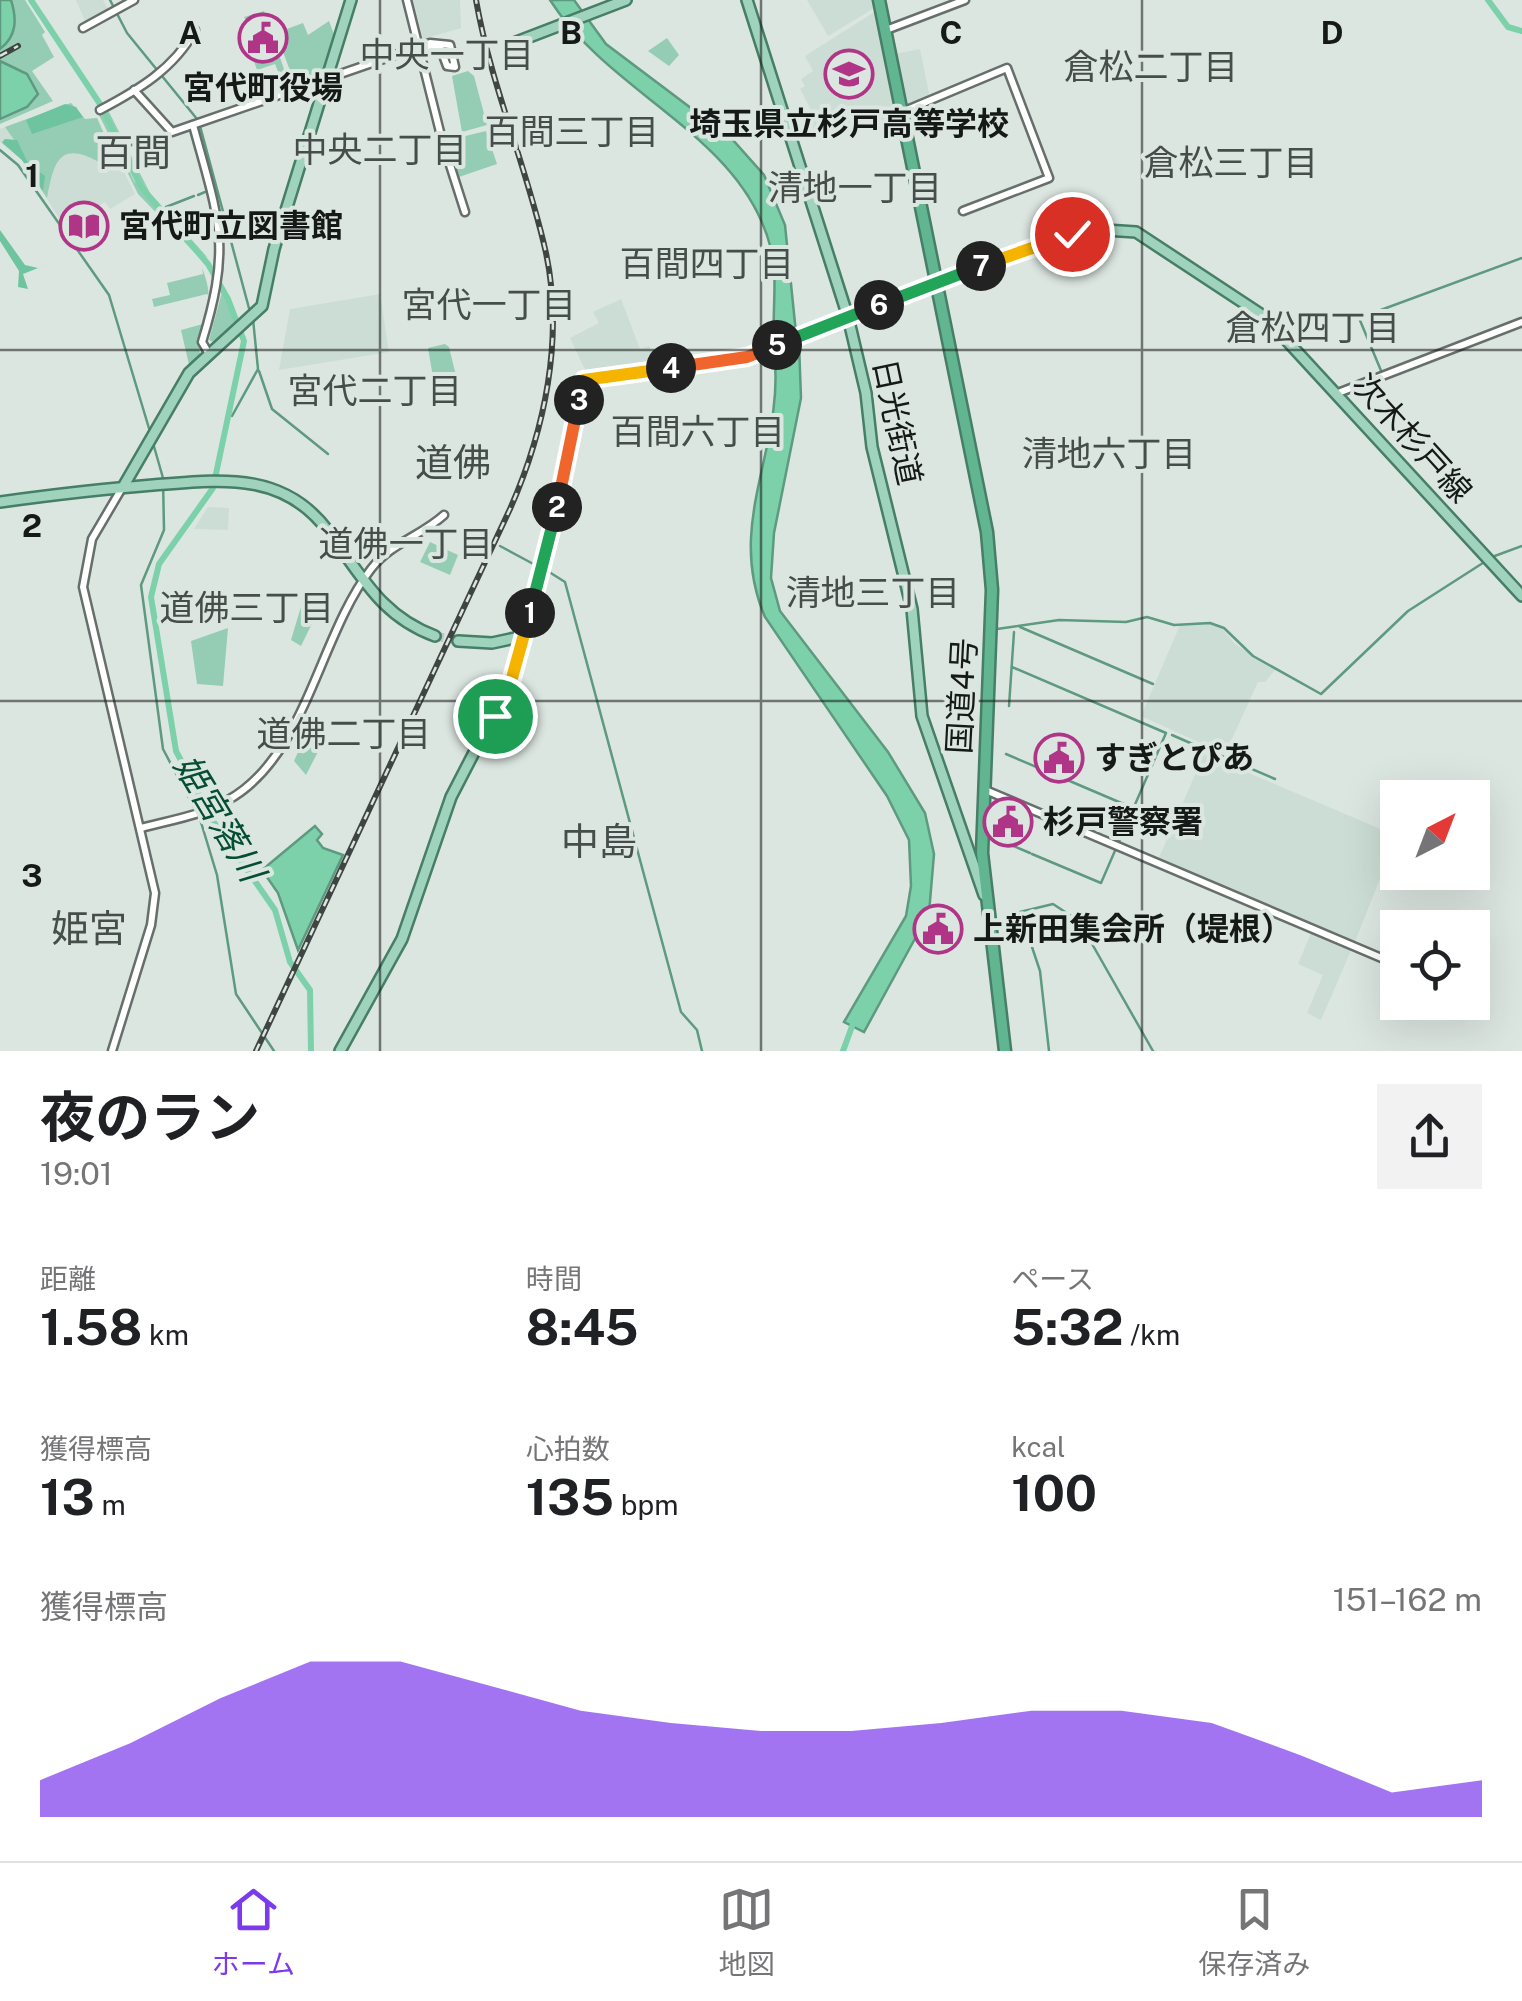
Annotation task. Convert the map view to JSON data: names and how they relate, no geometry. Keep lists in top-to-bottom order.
{
  "streets": {
    "highway": ["日光街道", "国道4号"],
    "main road": ["次木杉戸線"]
  },
  "crossings": [
    ["日光街道", "次木杉戸線"],
    ["日光街道", "国道4号"],
    ["次木杉戸線", "国道4号"]
  ],
  "districts": [
    "中央一丁目",
    "倉松二丁目",
    "百間三丁目",
    "中央二丁目",
    "百間",
    "倉松三丁目",
    "清地一丁目",
    "百間四丁目",
    "宮代一丁目",
    "倉松四丁目",
    "宮代二丁目",
    "百間六丁目",
    "清地六丁目",
    "道佛",
    "道佛一丁目",
    "清地三丁目",
    "道佛三丁目",
    "道佛二丁目",
    "中島",
    "姫宮"
  ],
  "water": ["姫宮落川"],
  "places": {
    "public building": [
      "宮代町役場",
      "すぎとぴあ",
      "杉戸警察署",
      "上新田集会所（堤根）"
    ],
    "school or university": ["埼玉県立杉戸高等学校"],
    "library": ["宮代町立図書館"]
  },
  "north": "top right",
  "page": {
    "pins": [
      "7",
      "6",
      "5",
      "4",
      "3",
      "2",
      "1"
    ],
    "heading": ["夜のラン", "19:01"],
    "stats": [
      ["距離", "1.58 km"],
      ["時間", "8:45"],
      ["ペース", "5:32 /km"],
      ["獲得標高", "13 m"],
      ["心拍数", "135 bpm"],
      ["kcal", "100"]
    ],
    "chart": ["獲得標高", "151–162 m"],
    "tabs": ["ホーム", "地図", "保存済み"]
  },
  "grid": {
    "columns": [
      "A",
      "B",
      "C",
      "D"
    ],
    "rows": ["1", "2", "3"]
  }
}
